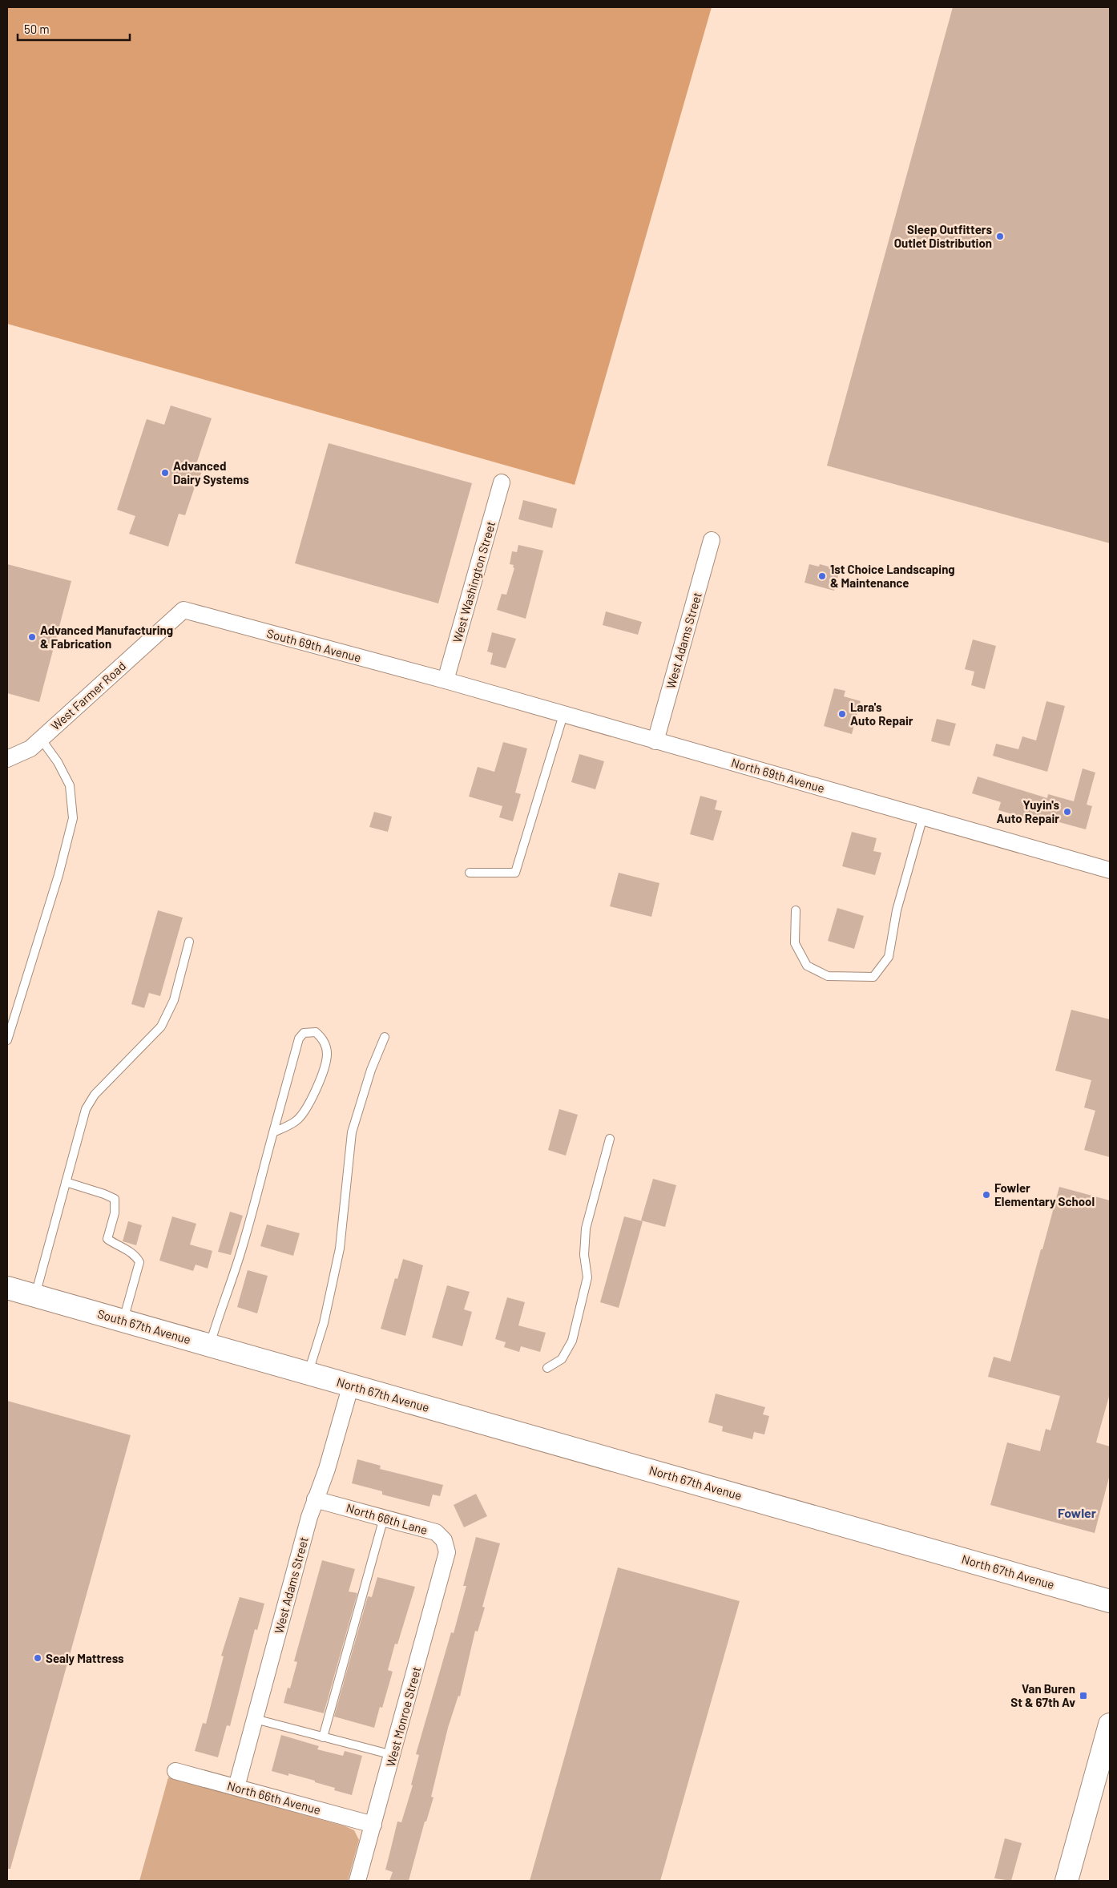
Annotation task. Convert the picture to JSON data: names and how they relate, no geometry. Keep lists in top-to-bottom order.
{
  "streets": {
    "main road": ["South 67th Avenue", "North 67th Avenue"],
    "street": [
      "West Washington Street",
      "West Adams Street",
      "South 69th Avenue",
      "West Farmer Road",
      "North 69th Avenue",
      "North 66th Lane",
      "West Monroe Street",
      "North 66th Avenue"
    ]
  },
  "crossings": [
    ["West Washington Street", "South 69th Avenue"],
    ["West Washington Street", "North 69th Avenue"],
    ["West Adams Street", "North 69th Avenue"],
    ["West Adams Street", "North 67th Avenue"],
    ["West Adams Street", "North 66th Lane"],
    ["West Adams Street", "North 66th Avenue"],
    ["South 69th Avenue", "West Farmer Road"],
    ["South 69th Avenue", "North 69th Avenue"],
    ["South 67th Avenue", "North 67th Avenue"],
    ["North 66th Lane", "West Monroe Street"],
    ["West Monroe Street", "North 66th Avenue"]
  ],
  "districts": ["Fowler"],
  "places": {
    "other": [
      "Sleep Outfitters Outlet Distribution",
      "Advanced Dairy Systems",
      "1st Choice Landscaping & Maintenance",
      "Advanced Manufacturing & Fabrication",
      "Lara's Auto Repair",
      "Yuyin's Auto Repair",
      "Fowler Elementary School",
      "Sealy Mattress"
    ],
    "transit": ["Van Buren St & 67th Av"]
  },
  "scale_bar": "50 m"
}
